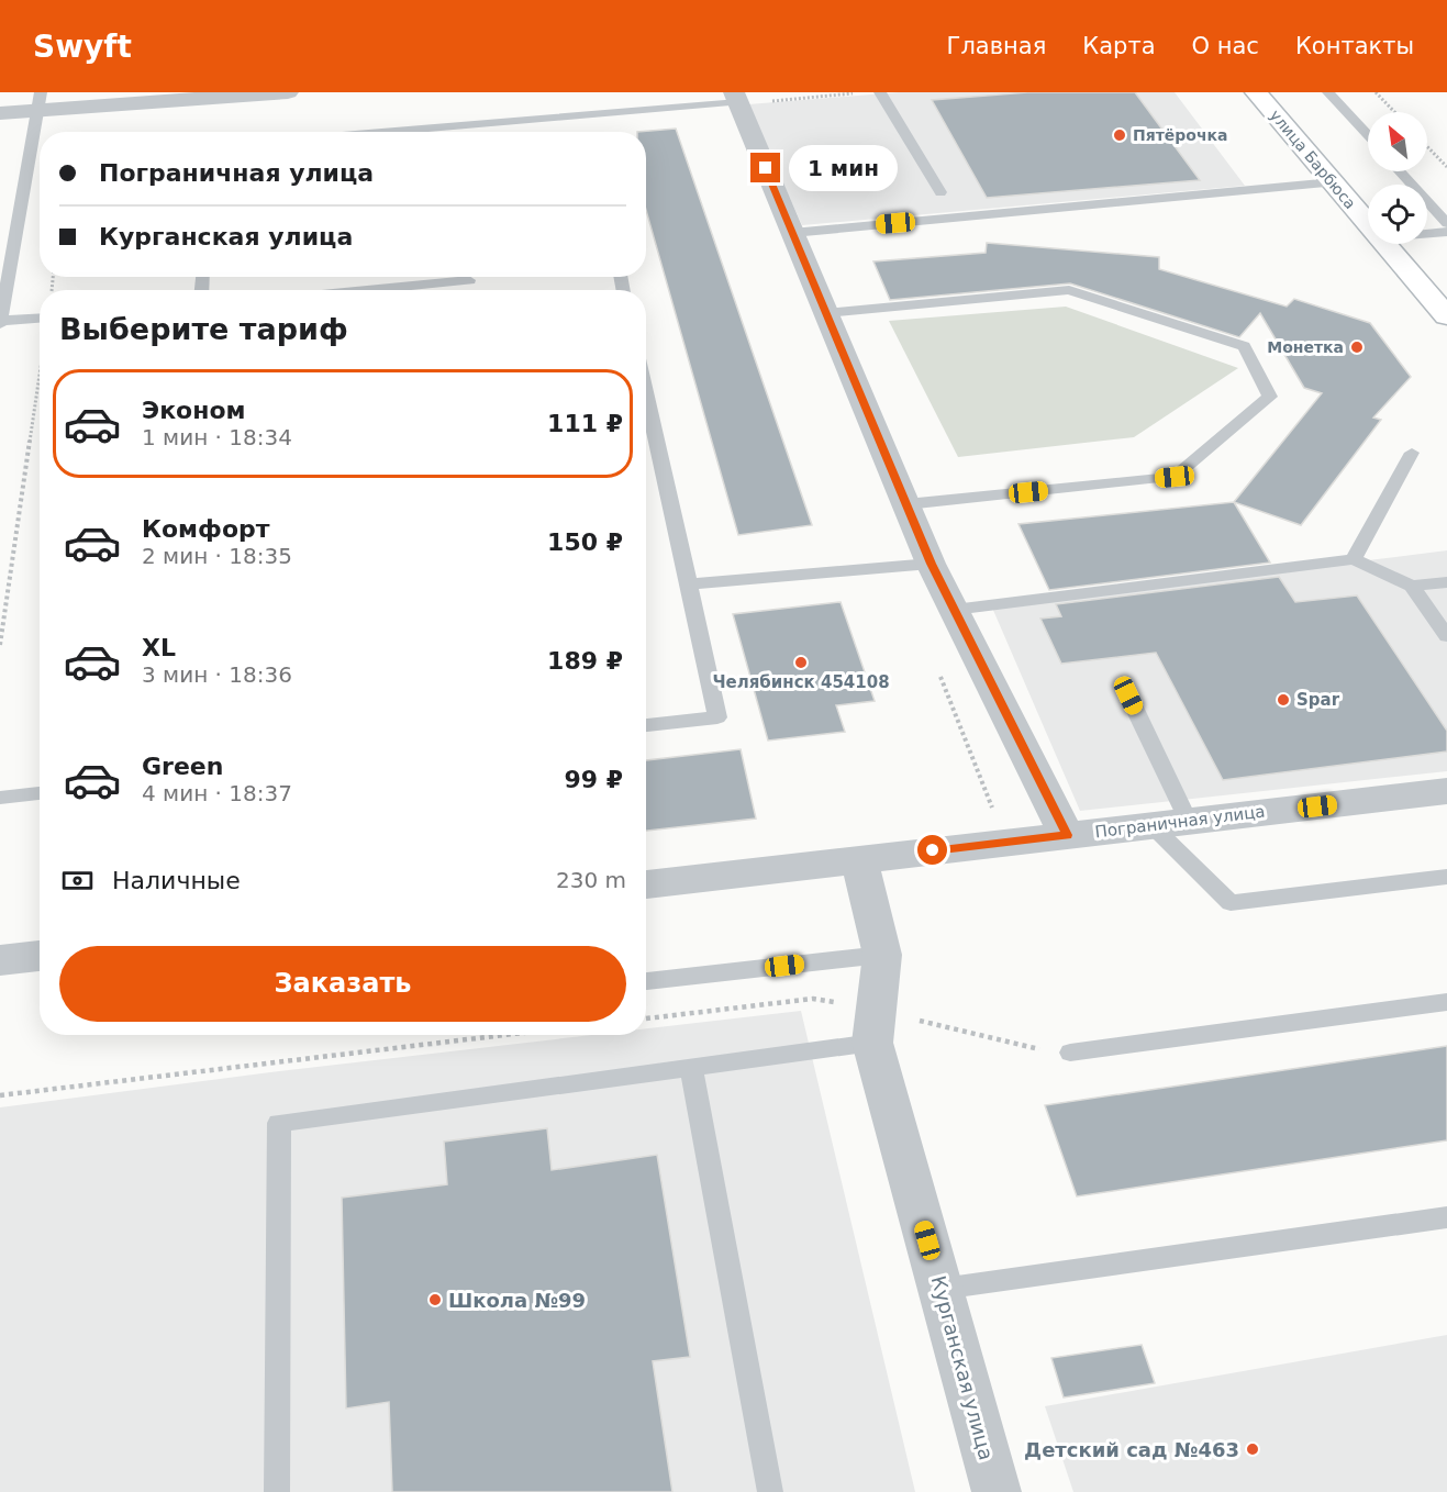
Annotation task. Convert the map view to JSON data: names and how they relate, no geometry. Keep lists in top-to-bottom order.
{
  "streets": {
    "street": ["улица Барбюса", "Пограничная улица", "Курганская улица"]
  },
  "crossings": [
    ["Пограничная улица", "Курганская улица"]
  ],
  "places": [
    "Пятёрочка",
    "Монетка",
    "Челябинск 454108",
    "Spar",
    "Школа №99",
    "Детский сад №463"
  ],
  "north": "top left",
  "page": {
    "header": "Swyft",
    "nav": [
      "Главная",
      "Карта",
      "О нас",
      "Контакты"
    ],
    "banner": ["Пограничная улица", "Курганская улица"],
    "bubble": "1 мин",
    "heading": "Выберите тариф",
    "list": [
      {
        "name": "Эконом",
        "note": "1 мин · 18:34",
        "value": "111 ₽"
      },
      {
        "name": "Комфорт",
        "note": "2 мин · 18:35",
        "value": "150 ₽"
      },
      {
        "name": "XL",
        "note": "3 мин · 18:36",
        "value": "189 ₽"
      },
      {
        "name": "Green",
        "note": "4 мин · 18:37",
        "value": "99 ₽"
      }
    ],
    "pay": ["Наличные", "230 m"],
    "buttons": "Заказать"
  }
}
